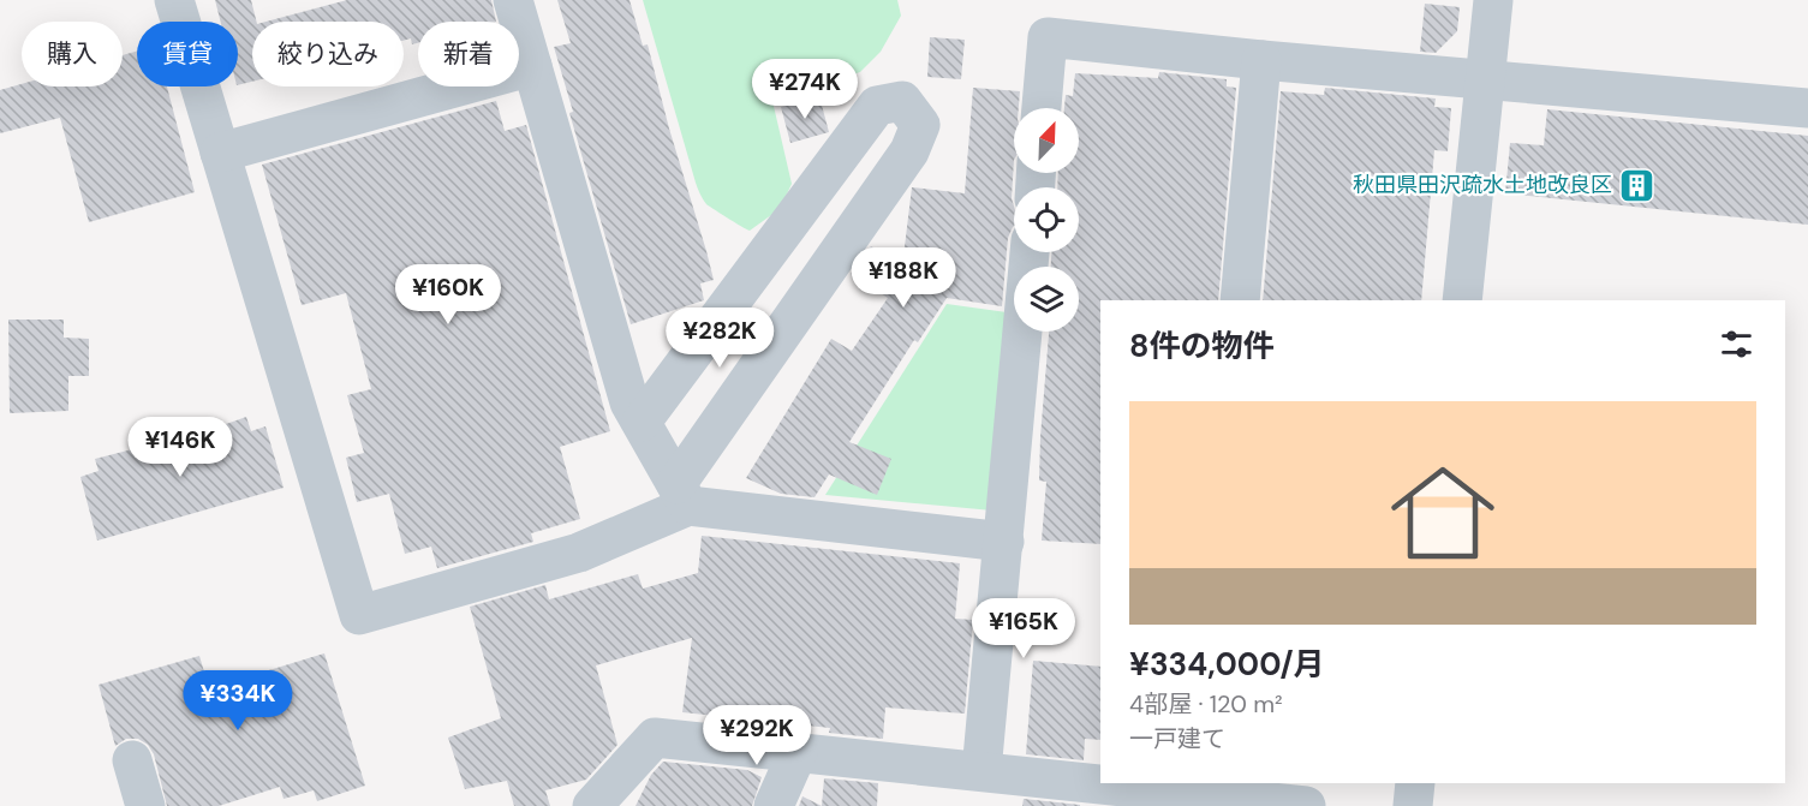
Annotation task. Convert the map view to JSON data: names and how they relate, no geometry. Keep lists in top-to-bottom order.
{
  "places": {
    "building": ["秋田県田沢疏水土地改良区"]
  },
  "north": "top right",
  "page": {
    "chip": [
      "購入",
      "賃貸",
      "絞り込み",
      "新着"
    ],
    "price": [
      "¥274K",
      "¥188K",
      "¥160K",
      "¥282K",
      "¥146K",
      "¥165K",
      "¥334K",
      "¥292K"
    ],
    "heading": "8件の物件",
    "list": [
      {
        "name": "¥334,000/月",
        "note": "4部屋 · 120 m² · 一戸建て"
      }
    ]
  }
}
